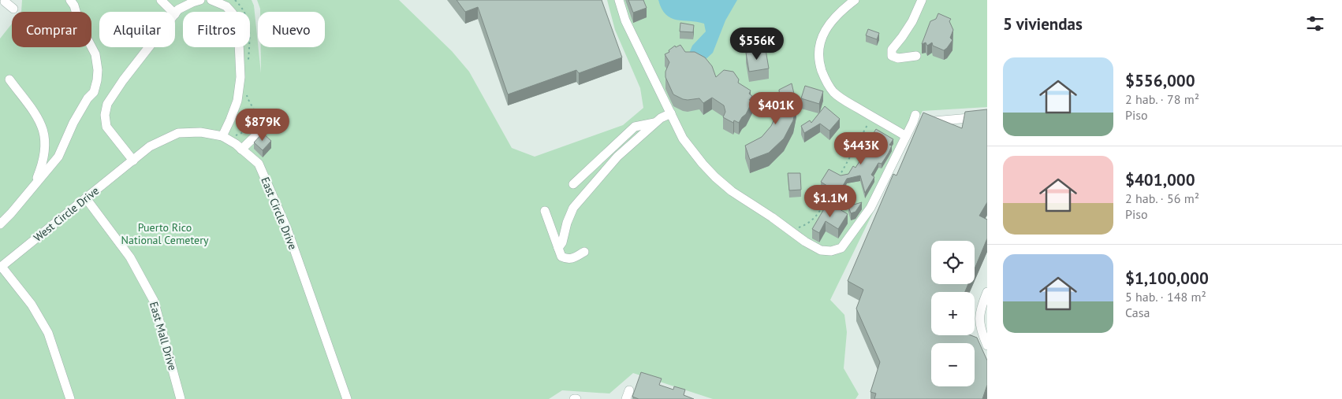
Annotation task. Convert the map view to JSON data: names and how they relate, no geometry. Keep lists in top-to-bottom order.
{
  "streets": {
    "street": ["East Circle Drive", "West Circle Drive", "East Mall Drive"]
  },
  "crossings": [
    ["East Circle Drive", "West Circle Drive"],
    ["West Circle Drive", "East Mall Drive"]
  ],
  "parks": ["Puerto Rico National Cemetery"],
  "page": {
    "heading": "5 viviendas",
    "chip": [
      "Comprar",
      "Alquilar",
      "Filtros",
      "Nuevo"
    ],
    "price": [
      "$556K",
      "$401K",
      "$879K",
      "$443K",
      "$1.1M"
    ],
    "list": [
      {
        "name": "$556,000",
        "note": "2 hab. · 78 m² · Piso"
      },
      {
        "name": "$401,000",
        "note": "2 hab. · 56 m² · Piso"
      },
      {
        "name": "$1,100,000",
        "note": "5 hab. · 148 m² · Casa"
      }
    ],
    "map_buttons": ["+", "−"]
  }
}
